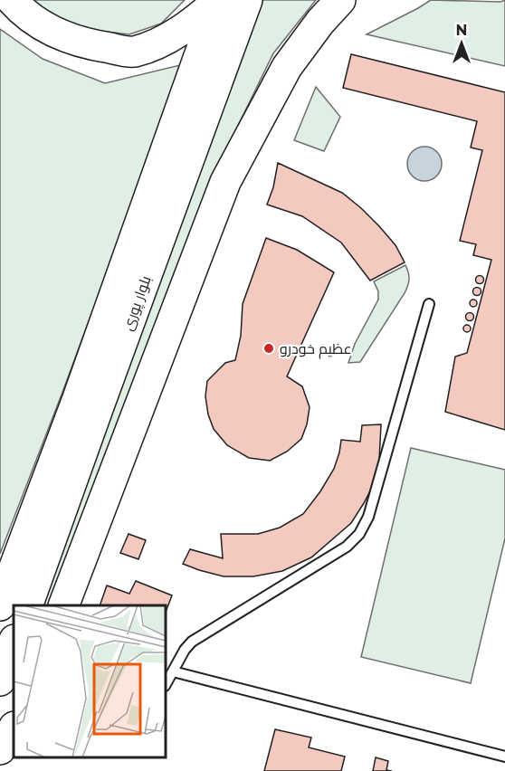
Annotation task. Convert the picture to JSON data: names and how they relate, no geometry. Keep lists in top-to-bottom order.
{
  "streets": {
    "main road": ["بلوار پوری"]
  },
  "places": ["عظیم خودرو"],
  "north": "top"
}
